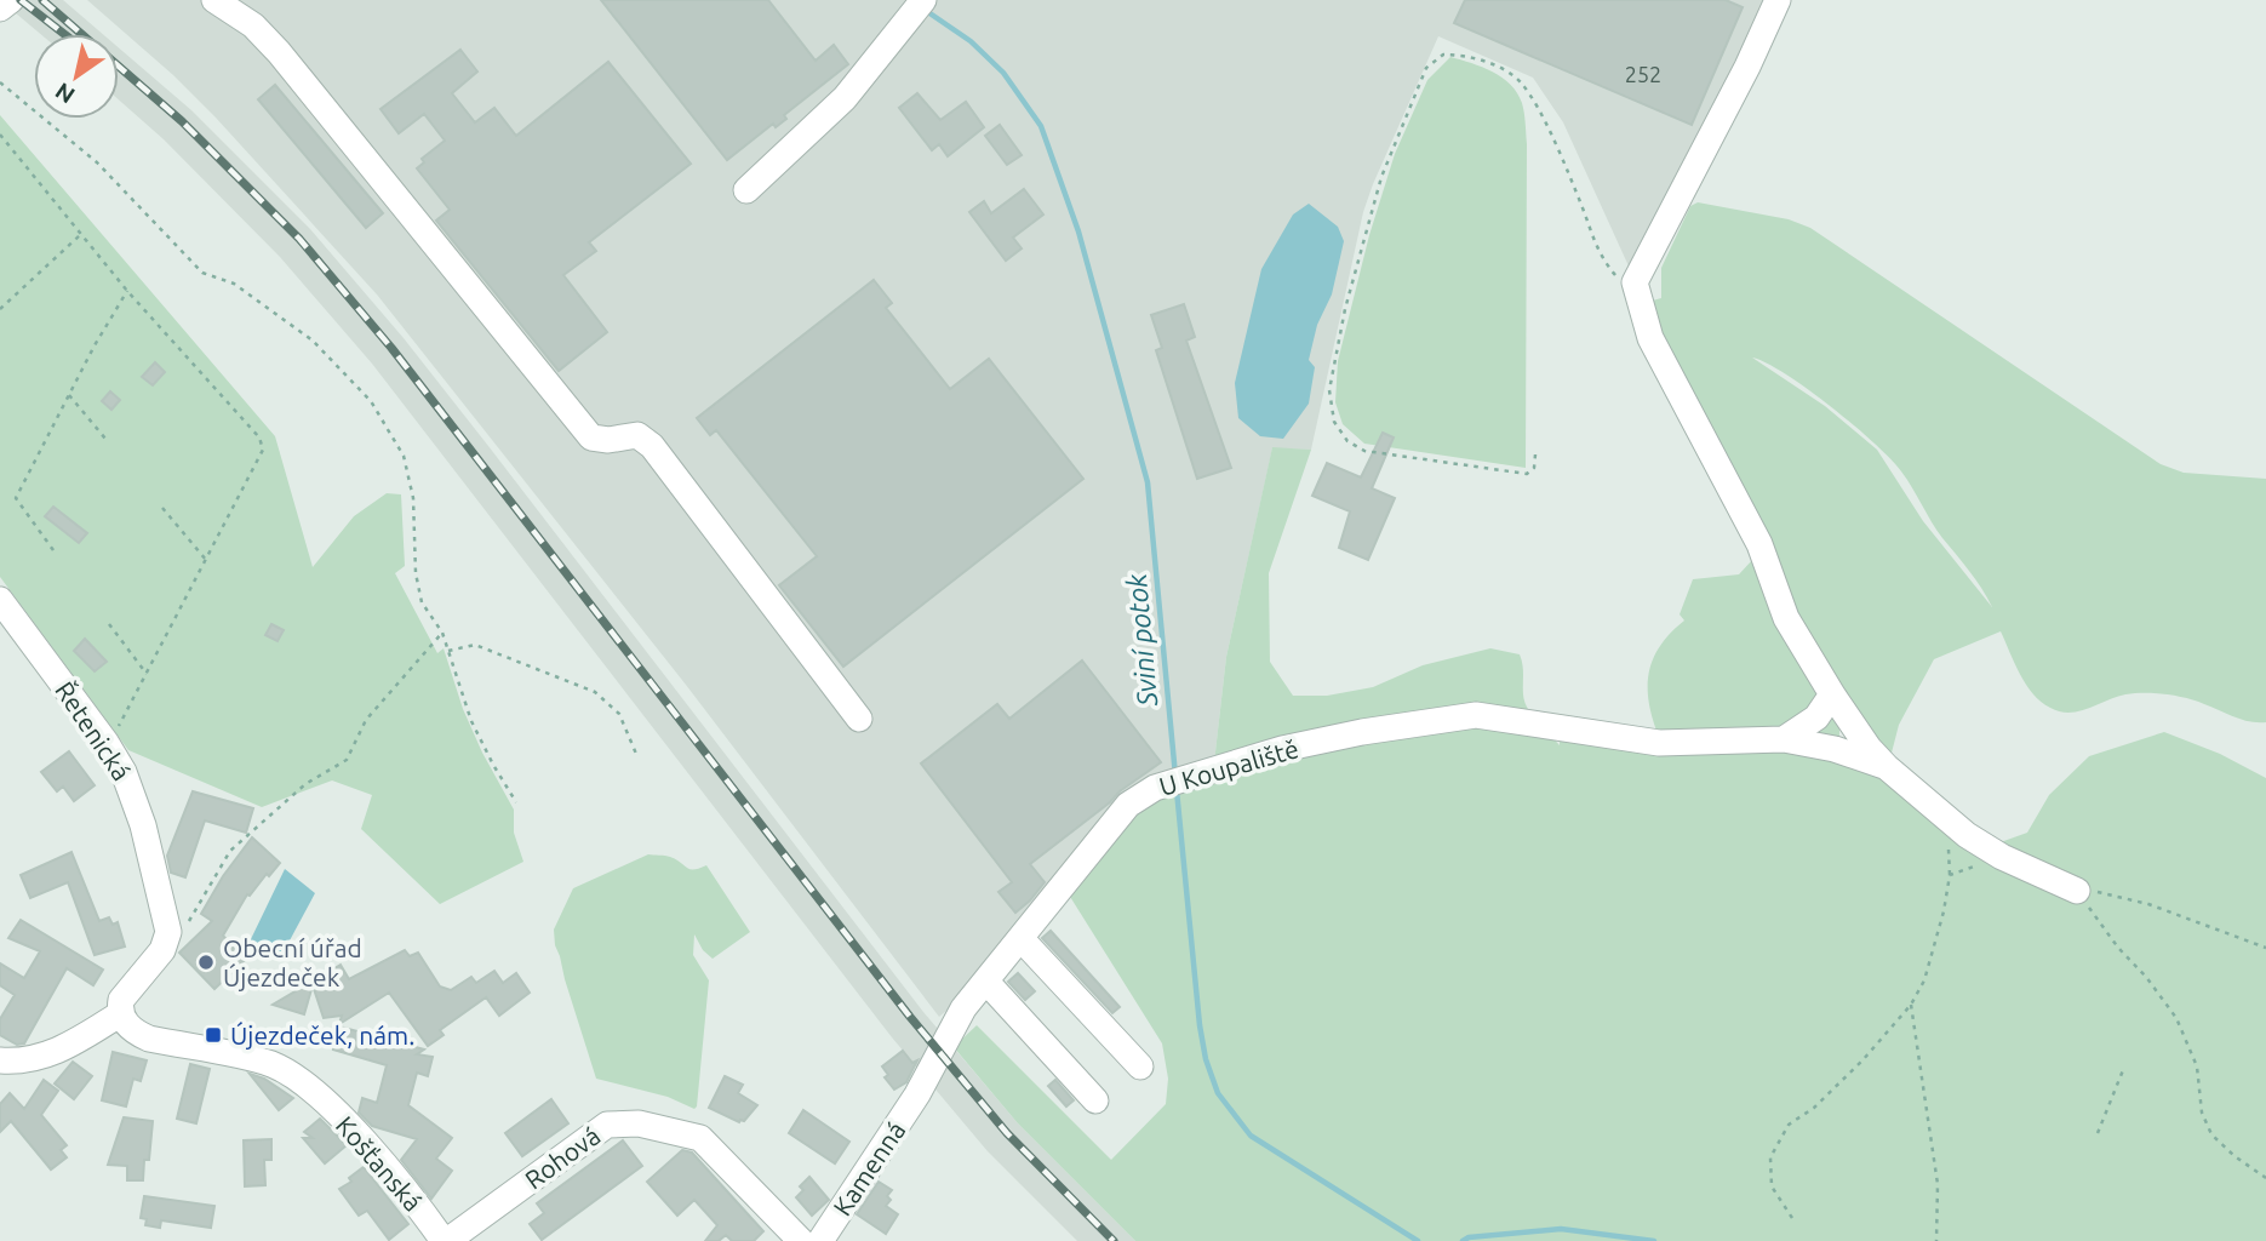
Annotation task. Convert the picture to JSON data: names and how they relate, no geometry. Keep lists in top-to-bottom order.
{
  "streets": {
    "street": [
      "Řetenická",
      "U Koupaliště",
      "Rohová",
      "Košťanská",
      "Kamenná"
    ]
  },
  "crossings": [
    ["U Koupaliště", "Kamenná"],
    ["Rohová", "Košťanská"]
  ],
  "water": ["Sviní potok"],
  "places": {
    "other": ["Obecní úřad Újezdeček"],
    "transit": ["Újezdeček, nám."]
  },
  "house_numbers": ["252"],
  "north": "bottom left"
}
